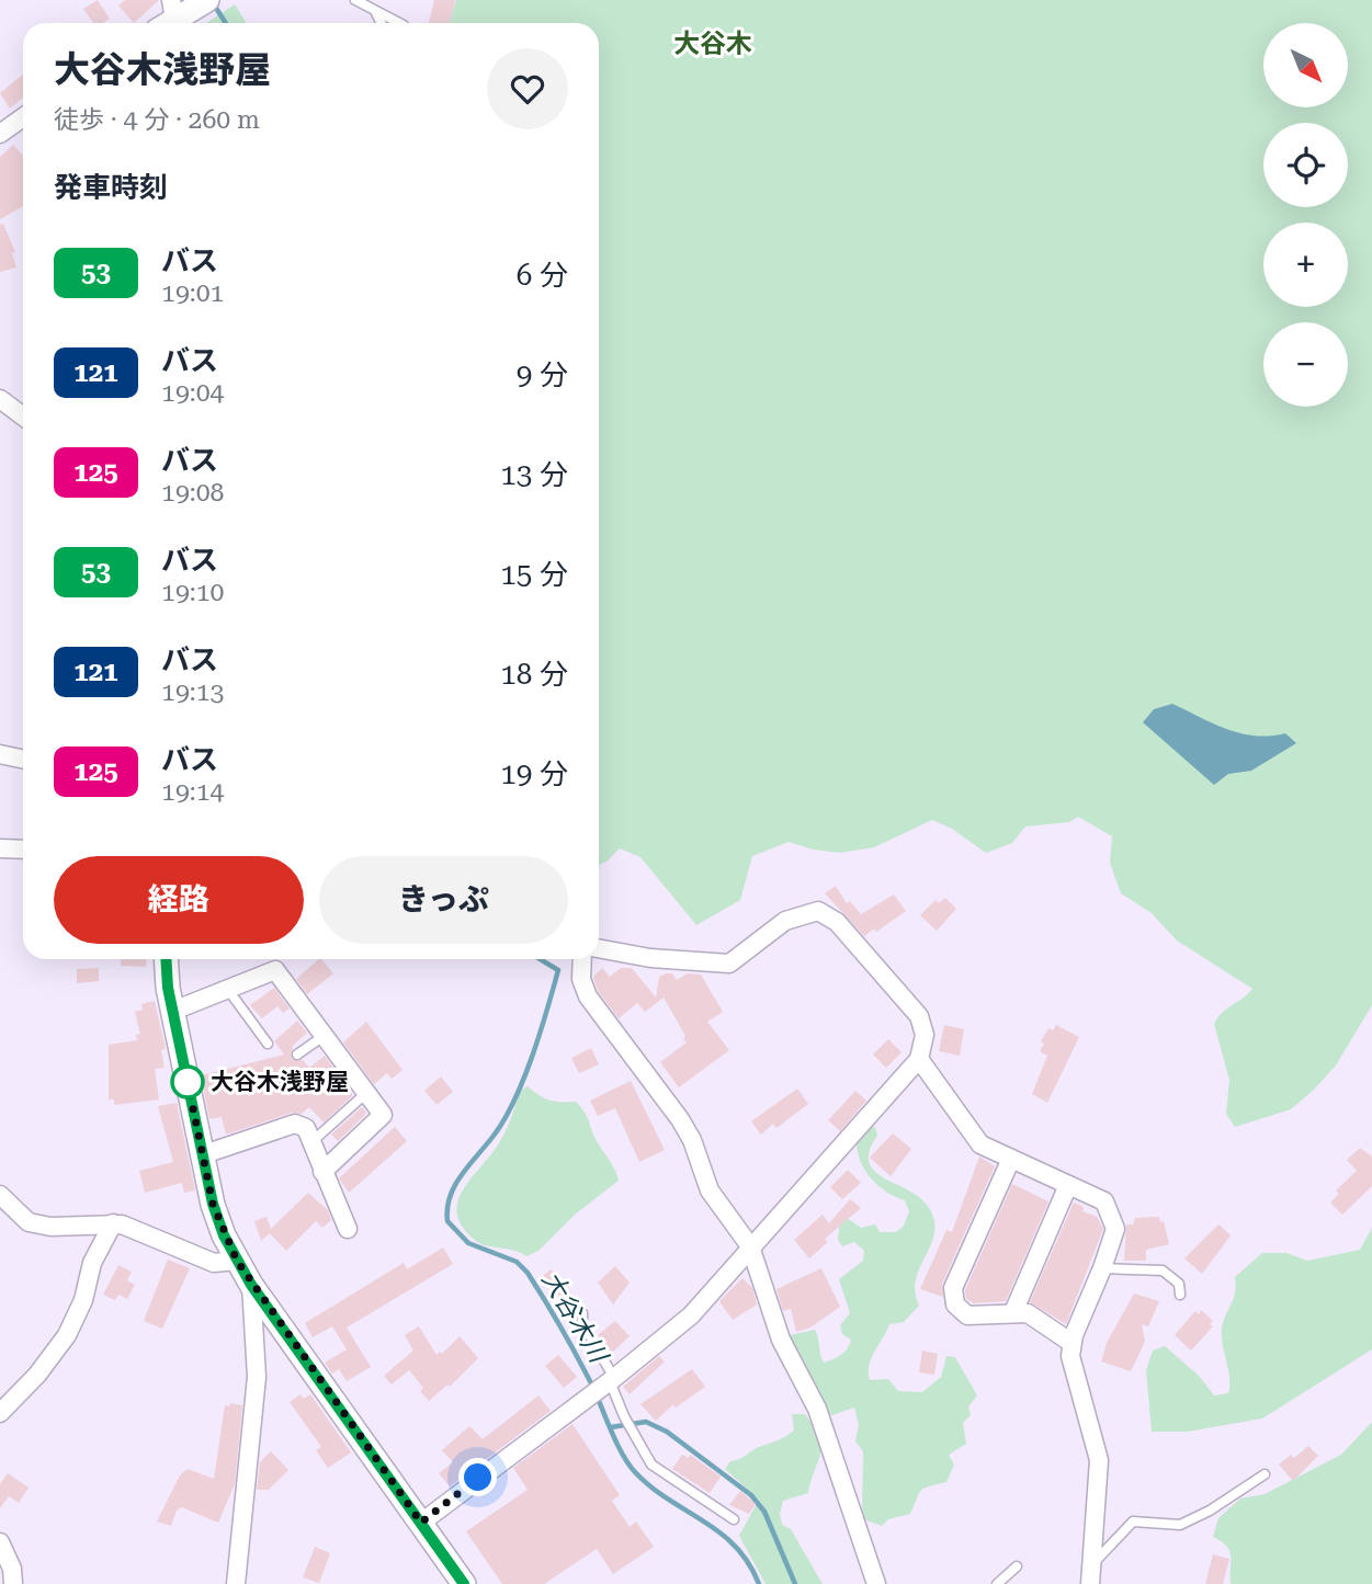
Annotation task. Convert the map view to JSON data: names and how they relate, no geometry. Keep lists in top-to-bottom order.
{
  "districts": ["大谷木"],
  "water": ["大谷木川"],
  "places": ["大谷木浅野屋"],
  "lines": ["bus line 53"],
  "north": "bottom right",
  "page": {
    "map_buttons": ["+", "−"],
    "heading": [
      ["大谷木浅野屋", "徒歩 · 4 分 · 260 m"],
      "発車時刻"
    ],
    "list": [
      {
        "mark": "53",
        "name": "バス",
        "note": "19:01",
        "value": "6 分"
      },
      {
        "mark": "121",
        "name": "バス",
        "note": "19:04",
        "value": "9 分"
      },
      {
        "mark": "125",
        "name": "バス",
        "note": "19:08",
        "value": "13 分"
      },
      {
        "mark": "53",
        "name": "バス",
        "note": "19:10",
        "value": "15 分"
      },
      {
        "mark": "121",
        "name": "バス",
        "note": "19:13",
        "value": "18 分"
      },
      {
        "mark": "125",
        "name": "バス",
        "note": "19:14",
        "value": "19 分"
      }
    ],
    "buttons": ["経路", "きっぷ"]
  }
}
